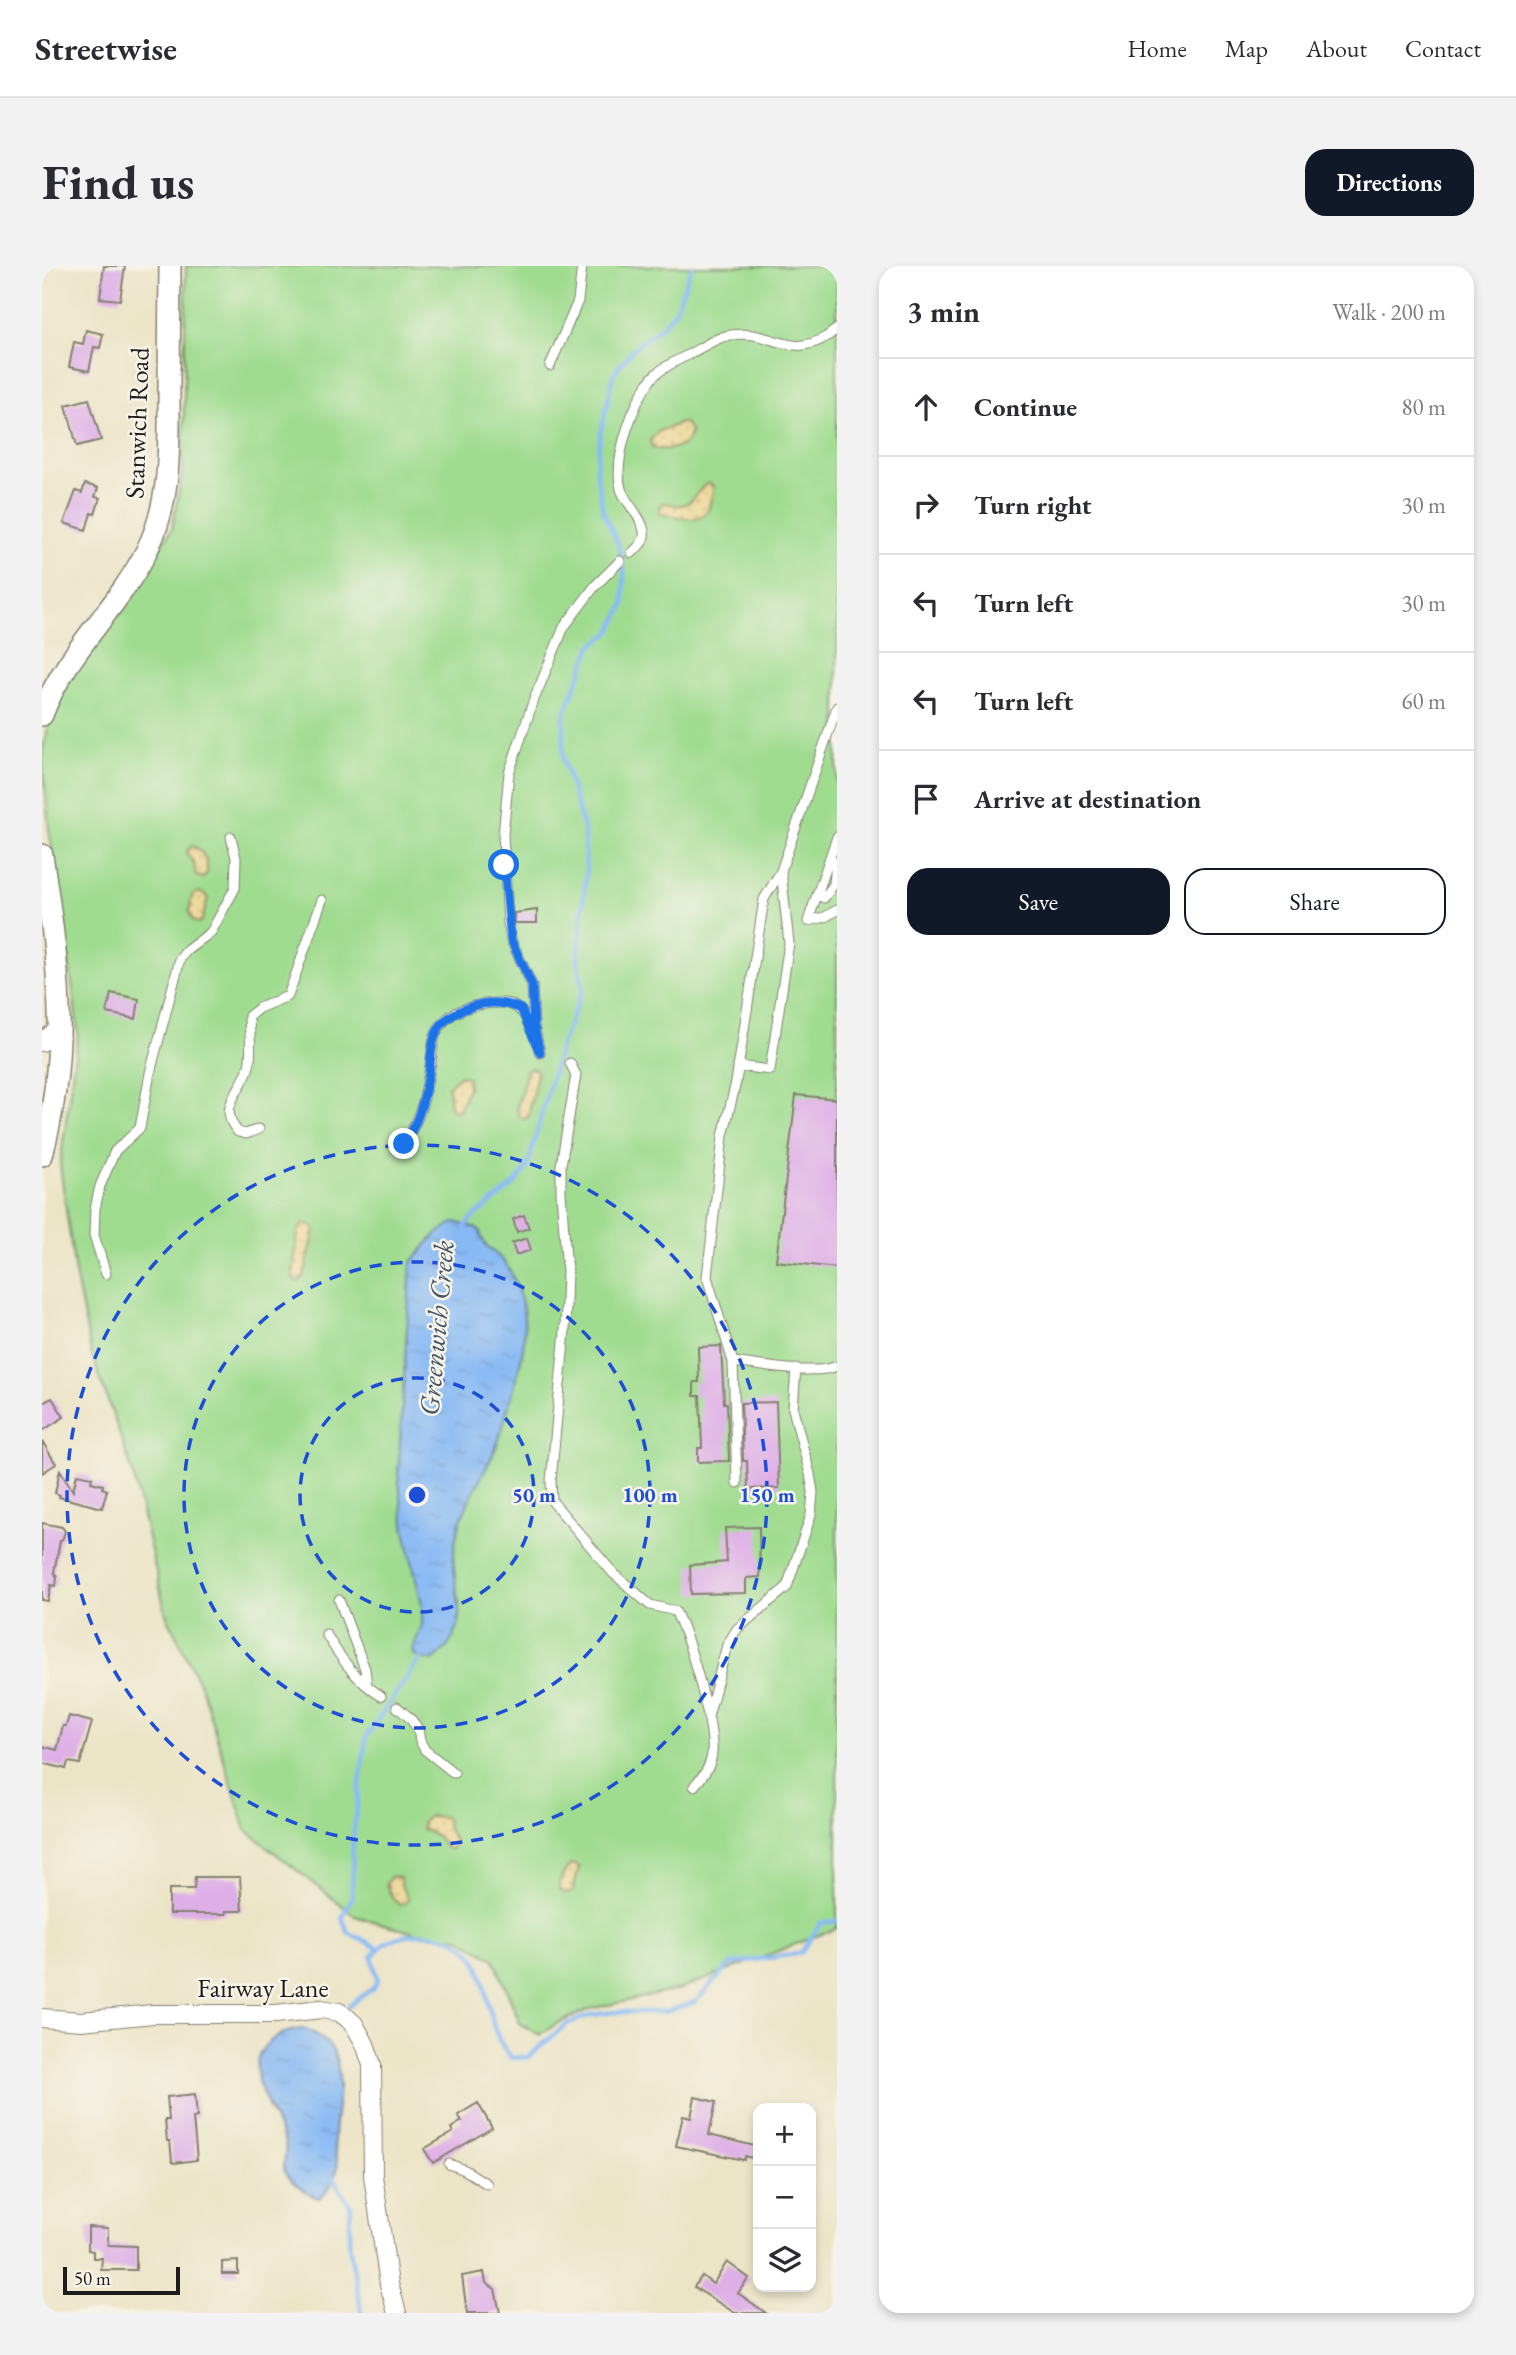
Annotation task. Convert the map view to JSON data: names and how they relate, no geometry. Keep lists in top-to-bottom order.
{
  "streets": {
    "street": ["Stanwich Road", "Fairway Lane"]
  },
  "water": ["Greenwich Creek"],
  "scale_bar": "50 m",
  "page": {
    "header": "Streetwise",
    "nav": [
      "Home",
      "Map",
      "About",
      "Contact"
    ],
    "buttons": [
      "Directions",
      ["Save", "Share"]
    ],
    "title": "Find us",
    "heading": ["3 min", "Walk · 200 m"],
    "list": [
      ["Continue", "80 m"],
      ["Turn right", "30 m"],
      ["Turn left", "30 m"],
      ["Turn left", "60 m"],
      "Arrive at destination"
    ],
    "map_buttons": ["+", "−"],
    "scale": "50 m"
  },
  "rings": ["50 m", "100 m", "150 m"]
}
